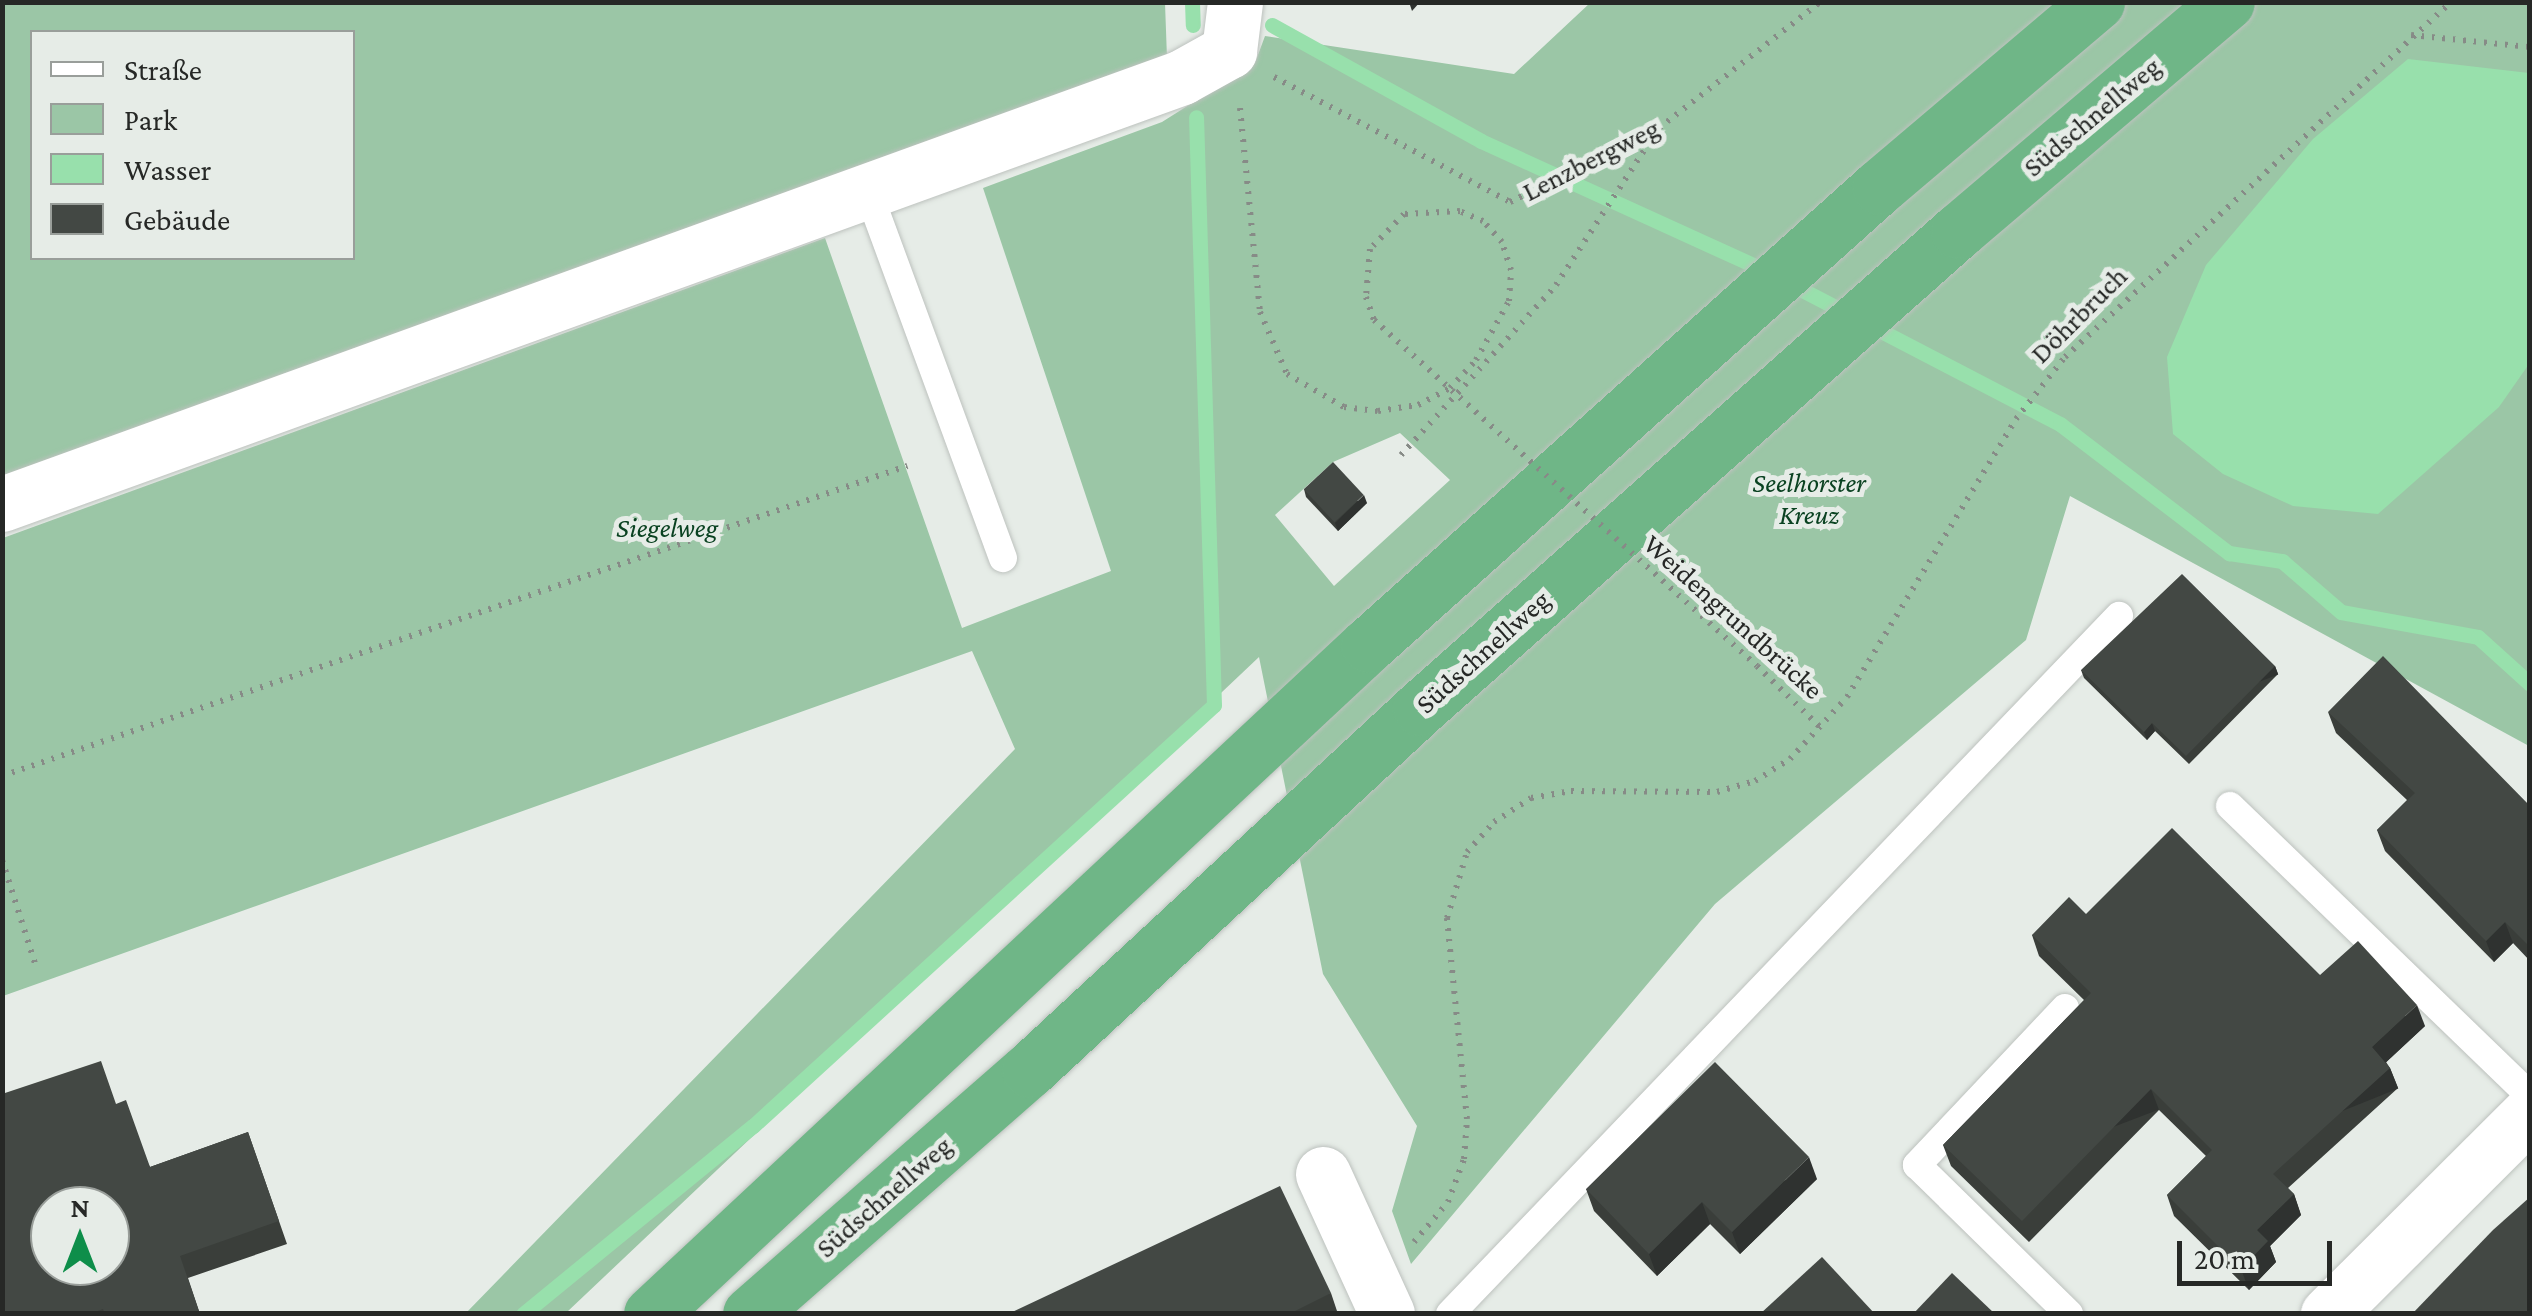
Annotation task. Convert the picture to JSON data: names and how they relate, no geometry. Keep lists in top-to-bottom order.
{
  "streets": {
    "highway": ["Südschnellweg"],
    "path": ["Lenzbergweg", "Döhrbruch", "Weidengrundbrücke"]
  },
  "crossings": [
    ["Lenzbergweg", "Weidengrundbrücke"],
    ["Döhrbruch", "Weidengrundbrücke"]
  ],
  "parks": ["Seelhorster Kreuz", "Siegelweg"],
  "legend": [
    "Straße",
    "Park",
    "Wasser",
    "Gebäude"
  ],
  "scale_bar": "20 m",
  "north": "top"
}
